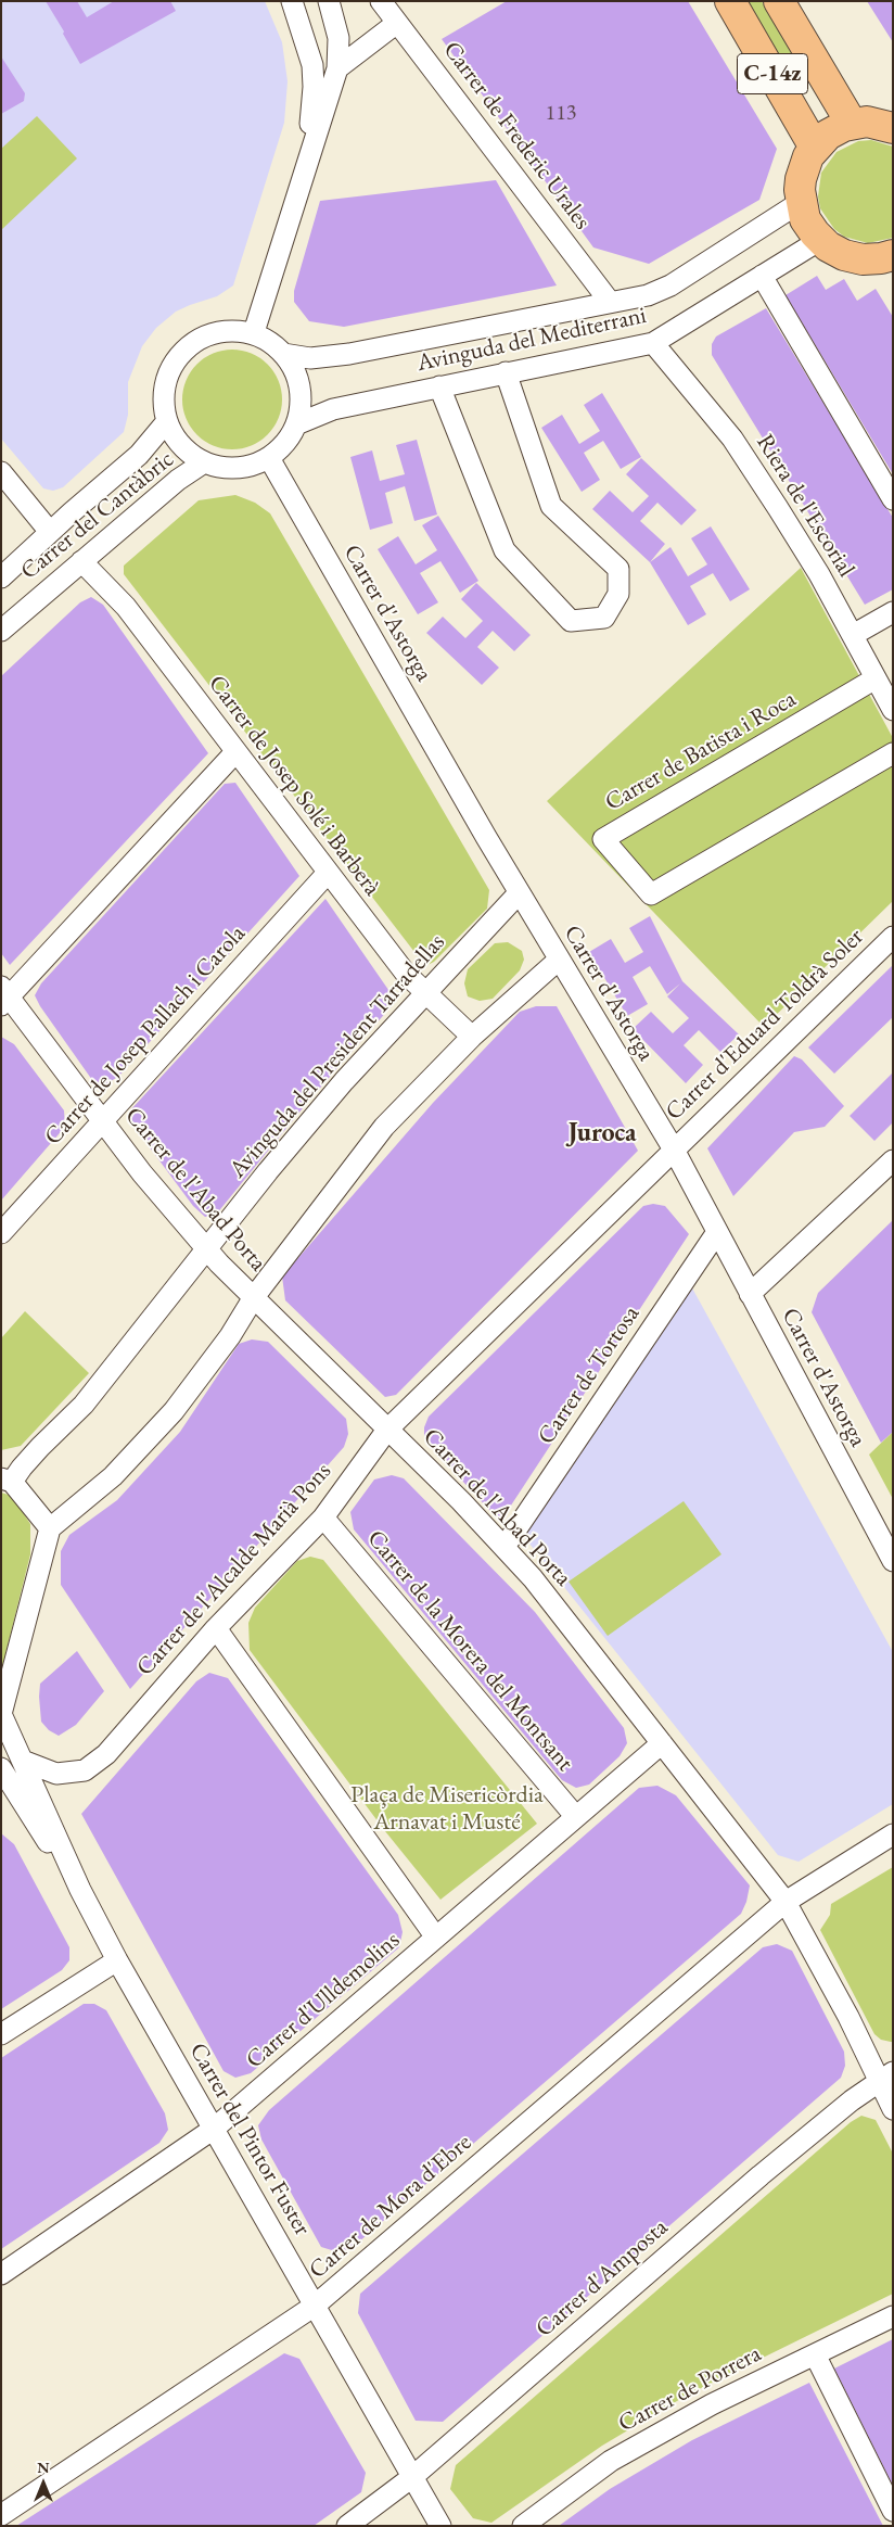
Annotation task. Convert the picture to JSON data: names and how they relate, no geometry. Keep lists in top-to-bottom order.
{
  "streets": {
    "main road": ["C-14z"],
    "street": [
      "Carrer de Frederic Urales",
      "Avinguda del Mediterrani",
      "Riera de l'Escorial",
      "Carrer del Cantàbric",
      "Carrer d'Astorga",
      "Carrer de Batista i Roca",
      "Carrer de Josep Solé i Barberà",
      "Carrer d'Eduard Toldrà Soler",
      "Carrer de Josep Pallach i Carola",
      "Avinguda del President Tarradellas",
      "Carrer de l'Abad Porta",
      "Carrer de Tortosa",
      "Carrer de l'Alcalde Marià Pons",
      "Carrer de la Morera del Montsant",
      "Carrer d'Ulldemolins",
      "Carrer del Pintor Fuster",
      "Carrer de Mora d'Ebre",
      "Carrer d'Amposta",
      "Carrer de Porrera"
    ]
  },
  "crossings": [
    ["Carrer de Frederic Urales", "Avinguda del Mediterrani"],
    ["Avinguda del Mediterrani", "Riera de l'Escorial"],
    ["Avinguda del Mediterrani", "Carrer del Cantàbric"],
    ["Avinguda del Mediterrani", "Carrer d'Astorga"],
    ["Riera de l'Escorial", "Carrer de Batista i Roca"],
    ["Carrer del Cantàbric", "Carrer d'Astorga"],
    ["Carrer del Cantàbric", "Carrer de Josep Solé i Barberà"],
    ["Carrer d'Astorga", "Carrer d'Eduard Toldrà Soler"],
    ["Carrer d'Astorga", "Avinguda del President Tarradellas"],
    ["Carrer d'Astorga", "Carrer de Tortosa"],
    ["Carrer d'Astorga", "Carrer de l'Alcalde Marià Pons"],
    ["Carrer de Josep Solé i Barberà", "Carrer de Josep Pallach i Carola"],
    ["Carrer de Josep Solé i Barberà", "Avinguda del President Tarradellas"],
    ["Carrer d'Eduard Toldrà Soler", "Carrer de l'Alcalde Marià Pons"],
    ["Carrer de Josep Pallach i Carola", "Carrer de l'Abad Porta"],
    ["Avinguda del President Tarradellas", "Carrer de l'Abad Porta"],
    ["Carrer de l'Abad Porta", "Carrer de Tortosa"],
    ["Carrer de l'Abad Porta", "Carrer de l'Alcalde Marià Pons"],
    ["Carrer de l'Abad Porta", "Carrer d'Ulldemolins"],
    ["Carrer de l'Abad Porta", "Carrer de Mora d'Ebre"],
    ["Carrer de l'Abad Porta", "Carrer d'Amposta"],
    ["Carrer de l'Alcalde Marià Pons", "Carrer de la Morera del Montsant"],
    ["Carrer de l'Alcalde Marià Pons", "Carrer del Pintor Fuster"],
    ["Carrer de la Morera del Montsant", "Carrer d'Ulldemolins"],
    ["Carrer d'Ulldemolins", "Carrer del Pintor Fuster"],
    ["Carrer del Pintor Fuster", "Carrer de Mora d'Ebre"],
    ["Carrer del Pintor Fuster", "Carrer d'Amposta"]
  ],
  "districts": ["Juroca"],
  "parks": ["Plaça de Misericòrdia Arnavat i Musté"],
  "house_numbers": ["113"],
  "north": "top"
}
